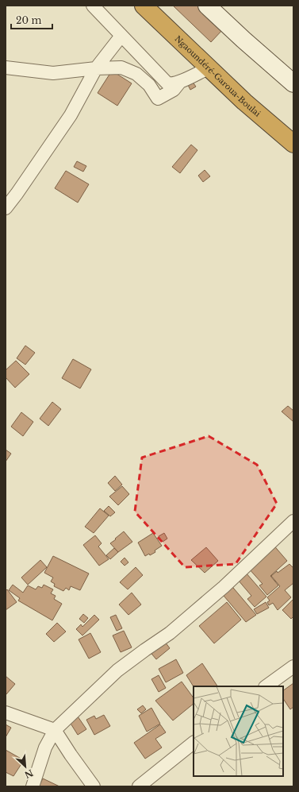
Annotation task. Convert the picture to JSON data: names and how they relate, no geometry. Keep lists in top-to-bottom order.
{
  "streets": {
    "highway": ["Ngaoundéré-Garoua-Boulai"]
  },
  "scale_bar": "20 m",
  "north": "bottom right"
}
